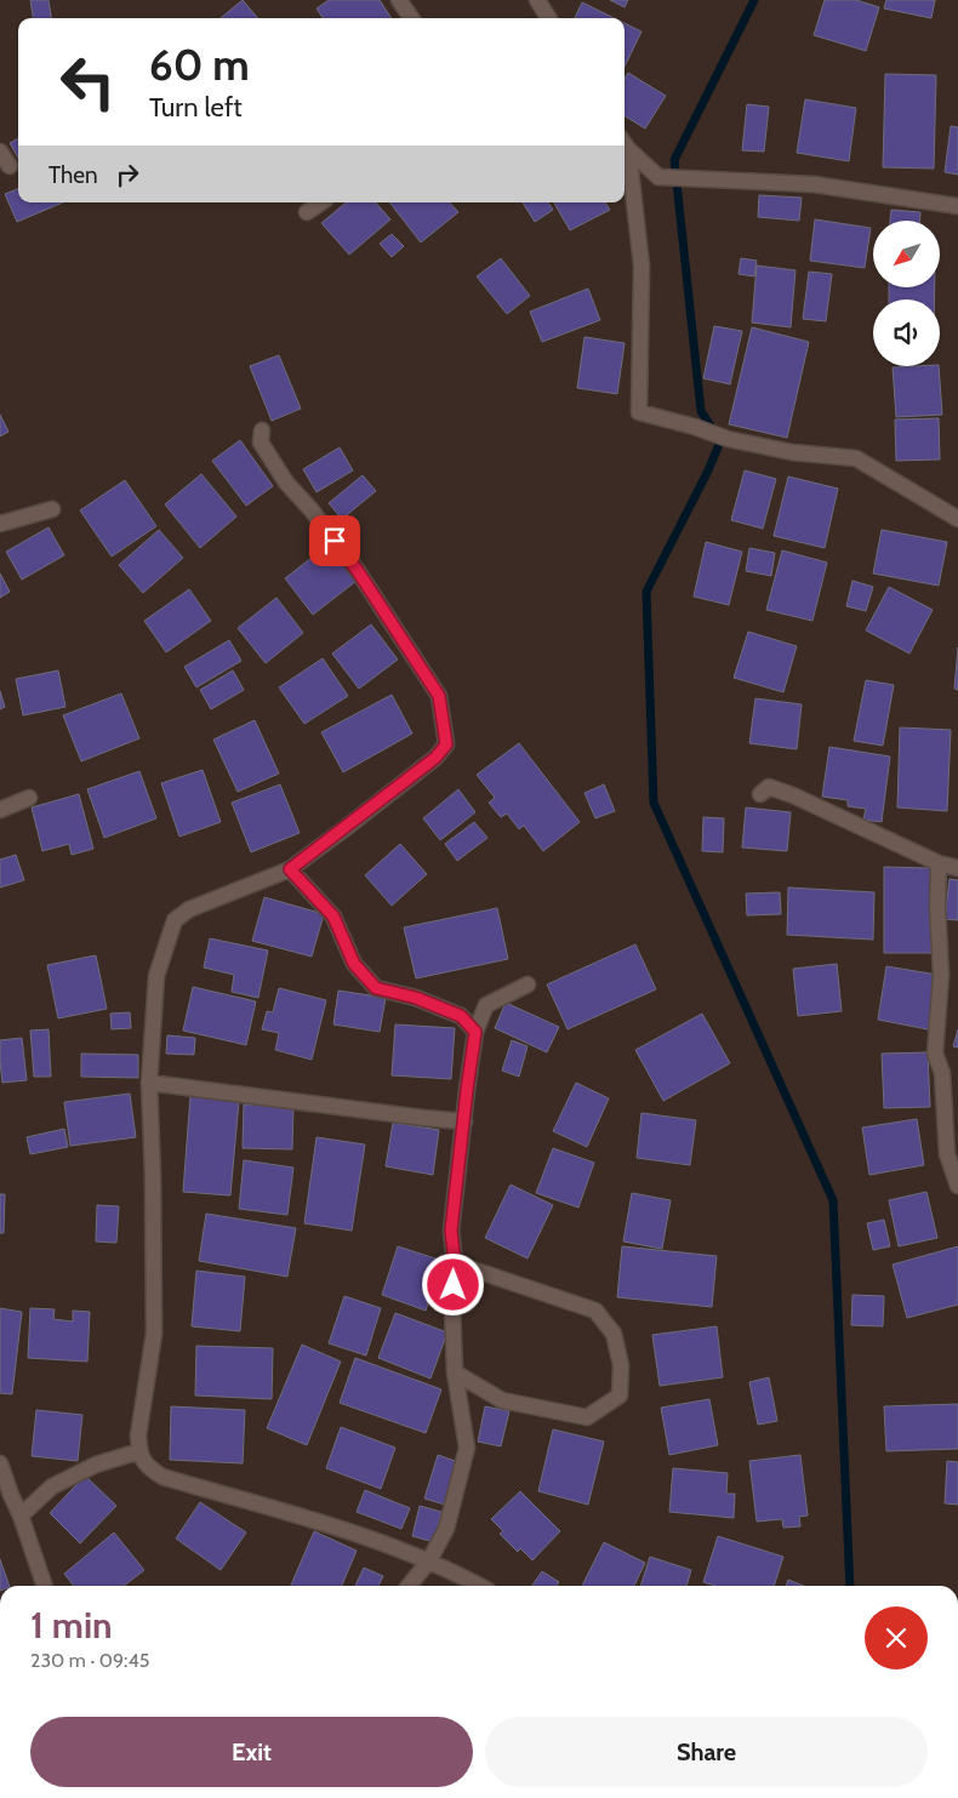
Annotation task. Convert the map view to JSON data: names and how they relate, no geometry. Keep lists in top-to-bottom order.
{
  "north": "bottom left",
  "page": {
    "turn": ["60 m", "Turn left"],
    "then": "Then",
    "heading": ["1 min", "230 m · 09:45"],
    "buttons": ["Exit", "Share"]
  }
}
